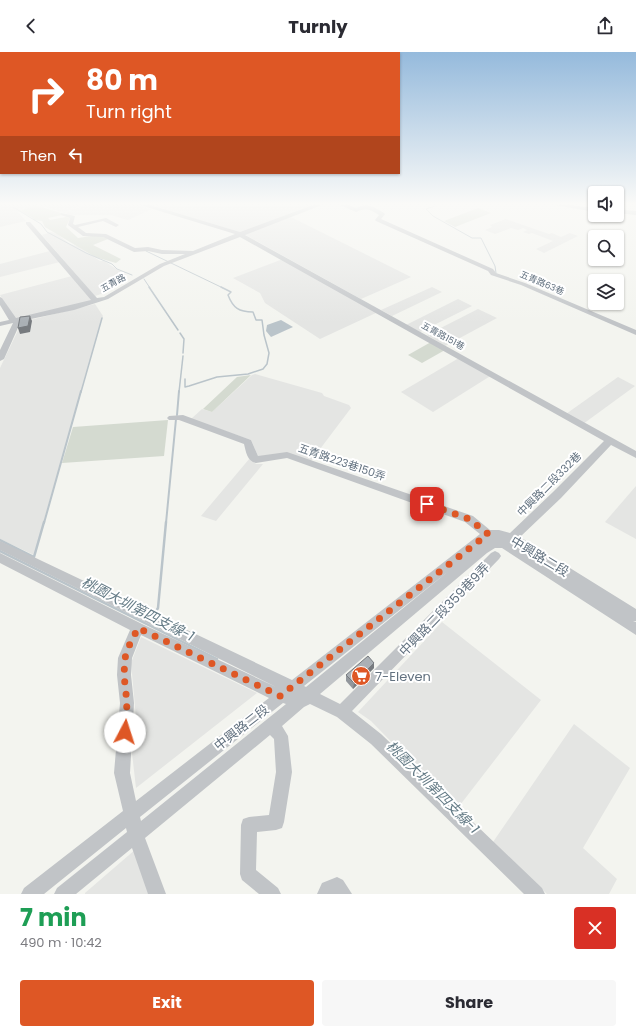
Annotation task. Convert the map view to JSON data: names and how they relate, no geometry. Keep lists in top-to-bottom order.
{
  "streets": {
    "street": [
      "五青路",
      "五青路63巷",
      "五青路151巷",
      "五青路223巷150弄",
      "中興路二段332巷",
      "中興路二段",
      "中興路二段359巷9弄"
    ]
  },
  "crossings": [
    ["五青路151巷", "中興路二段332巷"],
    ["五青路223巷150弄", "中興路二段"],
    ["中興路二段332巷", "中興路二段"]
  ],
  "water": ["桃園大圳第四支線-1"],
  "places": {
    "supermarket": ["7-Eleven"]
  },
  "page": {
    "header": "Turnly",
    "turn": ["80 m", "Turn right"],
    "then": "Then",
    "heading": ["7 min", "490 m · 10:42"],
    "buttons": ["Exit", "Share"]
  }
}
